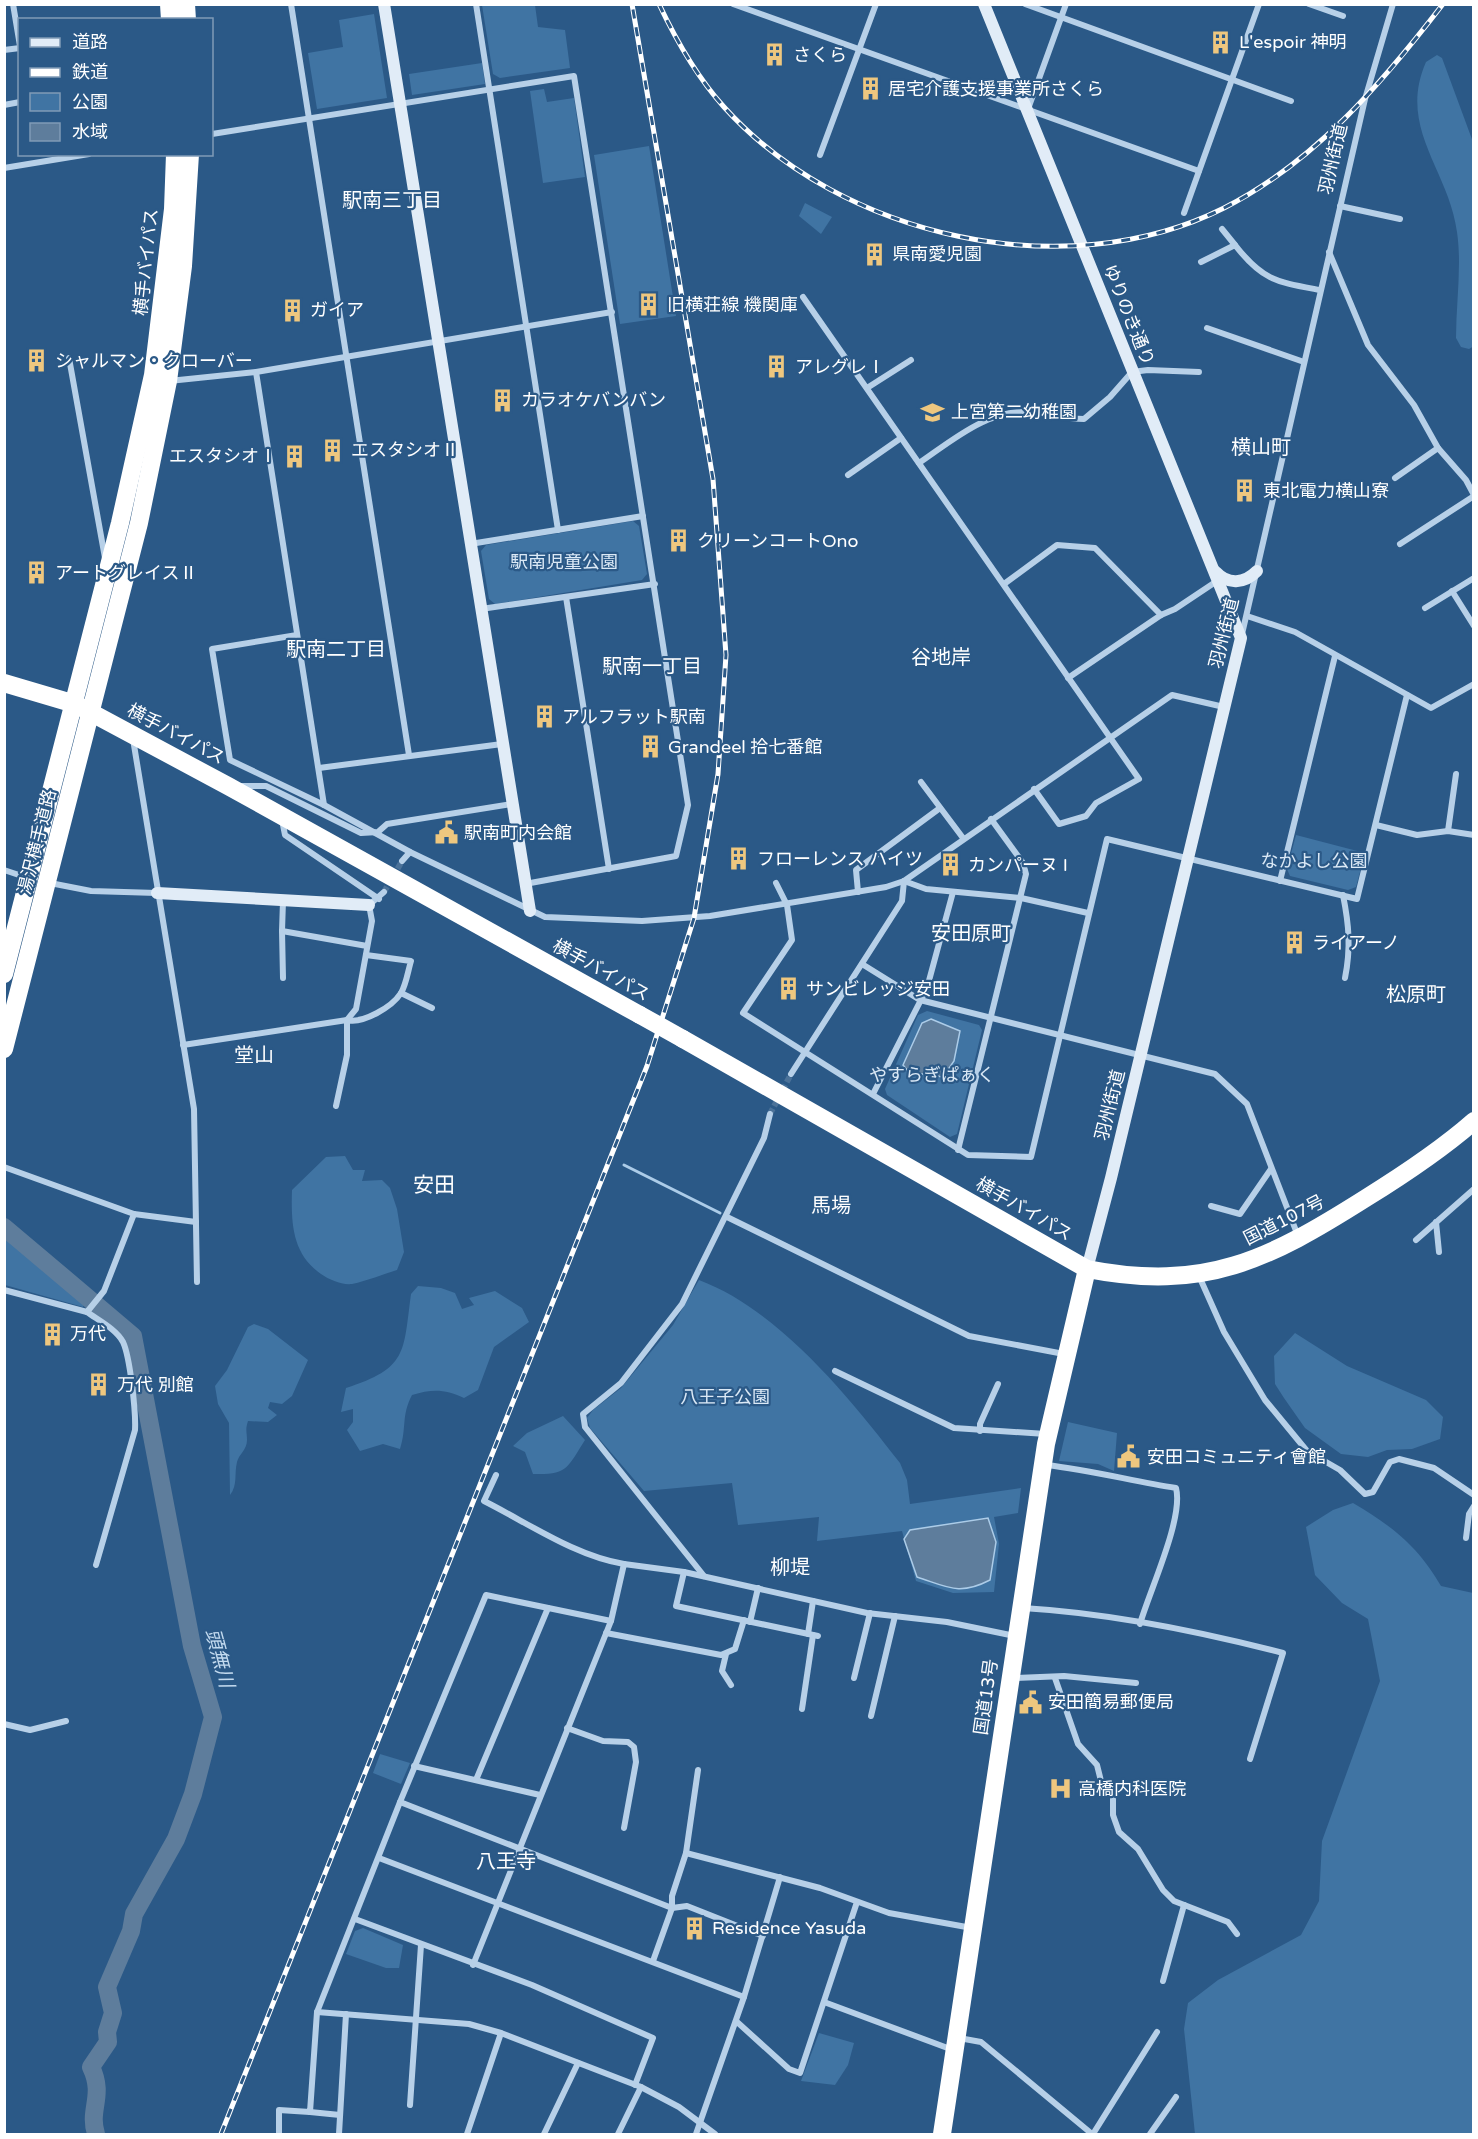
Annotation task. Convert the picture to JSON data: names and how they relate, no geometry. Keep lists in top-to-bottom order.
{
  "streets": {
    "highway": [
      "横手バイパス",
      "湯沢横手道路",
      "国道107号",
      "国道13号"
    ],
    "street": ["羽州街道", "ゆりのき通り"]
  },
  "crossings": [
    ["羽州街道", "横手バイパス"],
    ["羽州街道", "ゆりのき通り"],
    ["羽州街道", "国道107号"],
    ["羽州街道", "国道13号"],
    ["横手バイパス", "湯沢横手道路"],
    ["横手バイパス", "国道107号"],
    ["横手バイパス", "国道13号"],
    ["国道107号", "国道13号"]
  ],
  "districts": [
    "駅南三丁目",
    "横山町",
    "駅南二丁目",
    "谷地岸",
    "駅南一丁目",
    "安田原町",
    "松原町",
    "堂山",
    "安田",
    "馬場",
    "柳堤",
    "八王寺"
  ],
  "water": ["頭無川"],
  "parks": [
    "駅南児童公園",
    "なかよし公園",
    "やすらぎぱぁく",
    "八王子公園"
  ],
  "places": {
    "building": [
      "L'espoir 神明",
      "さくら",
      "居宅介護支援事業所さくら",
      "県南愛児園",
      "旧横荘線 機関庫",
      "ガイア",
      "シャルマン・クローバー",
      "アレグレⅠ",
      "カラオケバンバン",
      "エスタシオⅡ",
      "エスタシオⅠ",
      "東北電力横山寮",
      "クリーンコートOno",
      "アートグレイスⅡ",
      "アルフラット駅南",
      "Grandeel 拾七番館",
      "フローレンス ハイツ",
      "カンパーヌ I",
      "ライアーノ",
      "サンビレッジ安田",
      "万代",
      "万代 別館",
      "Residence Yasuda"
    ],
    "school or university": ["上宮第二幼稚園"],
    "public building": ["駅南町内会館", "安田コミュニティ會館", "安田簡易郵便局"],
    "hospital": ["高橋内科医院"]
  },
  "legend": [
    "道路",
    "鉄道",
    "公園",
    "水域"
  ]
}
